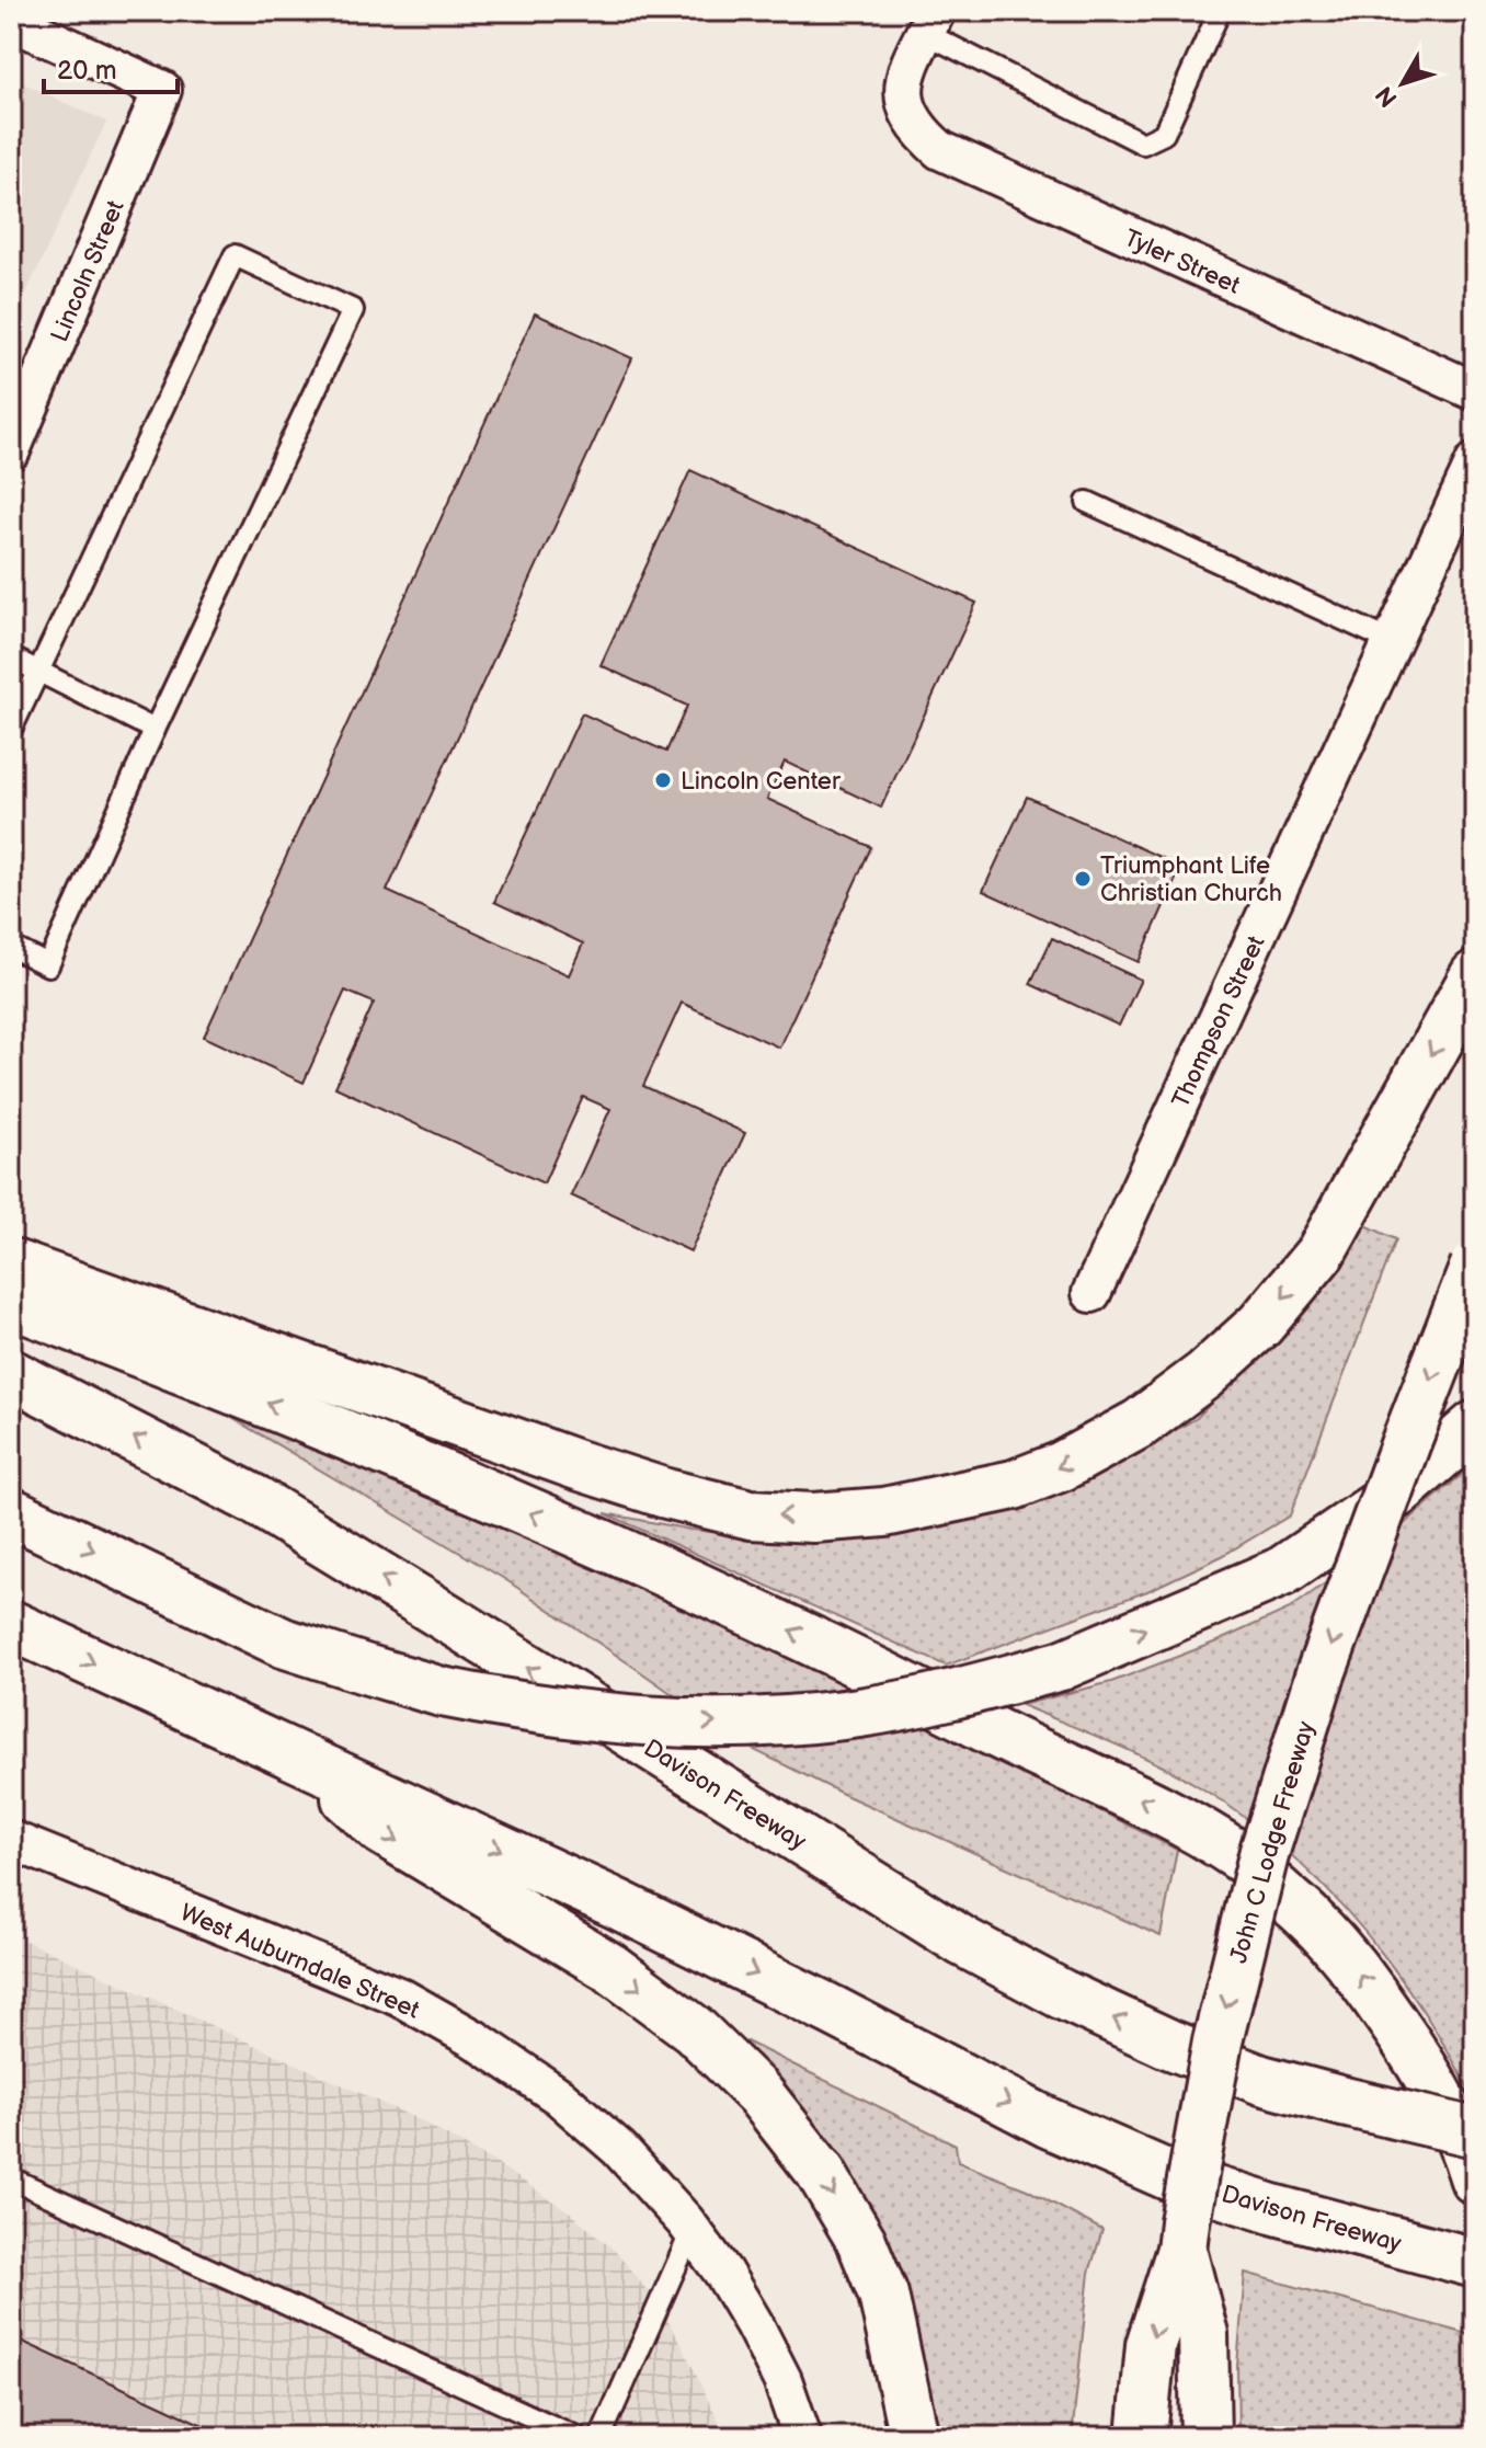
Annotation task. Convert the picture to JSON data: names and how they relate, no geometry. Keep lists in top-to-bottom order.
{
  "streets": {
    "highway": ["Davison Freeway", "John C Lodge Freeway"],
    "street": [
      "Tyler Street",
      "Lincoln Street",
      "Thompson Street",
      "West Auburndale Street"
    ]
  },
  "one_way": ["John C Lodge Freeway"],
  "places": ["Lincoln Center", "Triumphant Life Christian Church"],
  "scale_bar": "20 m",
  "north": "bottom left"
}
